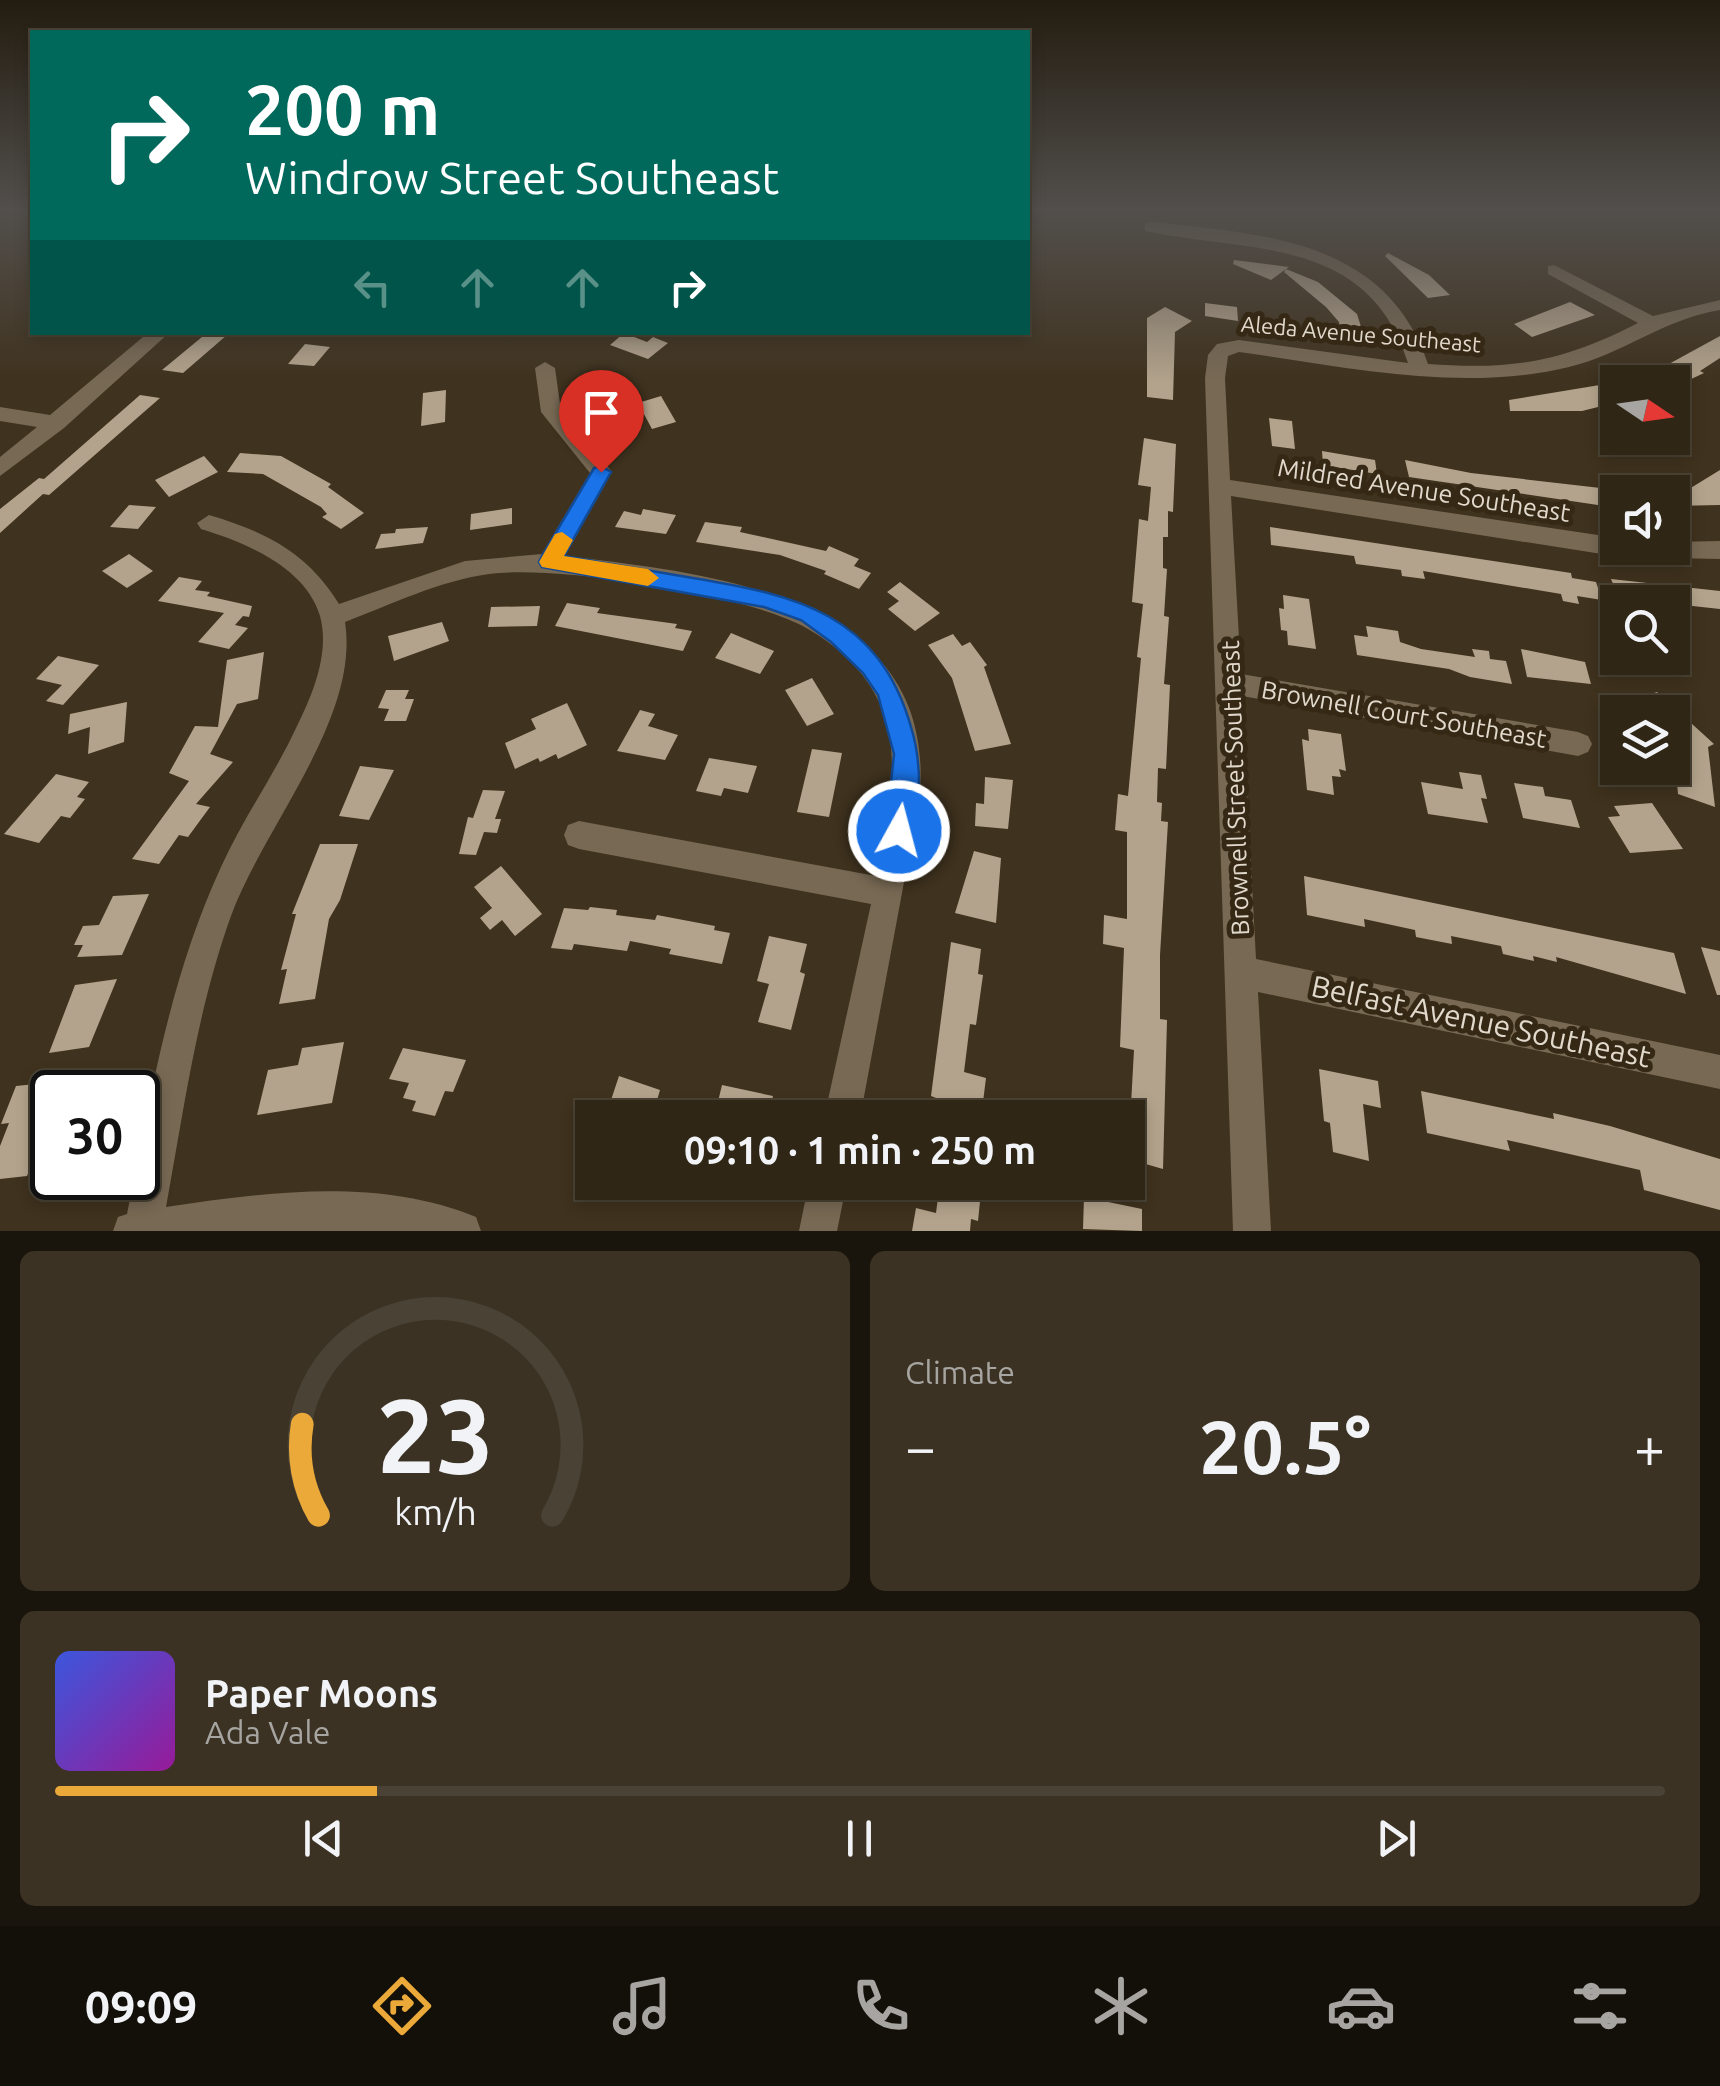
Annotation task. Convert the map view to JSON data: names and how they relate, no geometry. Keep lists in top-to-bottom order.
{
  "streets": {
    "street": [
      "Aleda Avenue Southeast",
      "Mildred Avenue Southeast",
      "Brownell Court Southeast",
      "Brownell Street Southeast",
      "Belfast Avenue Southeast"
    ]
  },
  "crossings": [
    ["Aleda Avenue Southeast", "Brownell Street Southeast"],
    ["Mildred Avenue Southeast", "Brownell Street Southeast"],
    ["Brownell Court Southeast", "Brownell Street Southeast"],
    ["Brownell Street Southeast", "Belfast Avenue Southeast"]
  ],
  "north": "right",
  "page": {
    "turn": ["200 m", "Windrow Street Southeast"],
    "limit": "30",
    "trip": "09:10 · 1 min · 250 m",
    "tile": "Climate",
    "heat": ["−", "20.5°", "+"],
    "song": ["Paper Moons", "Ada Vale"],
    "tabs": "09:09",
    "gauge": ["23", "km/h"]
  }
}
